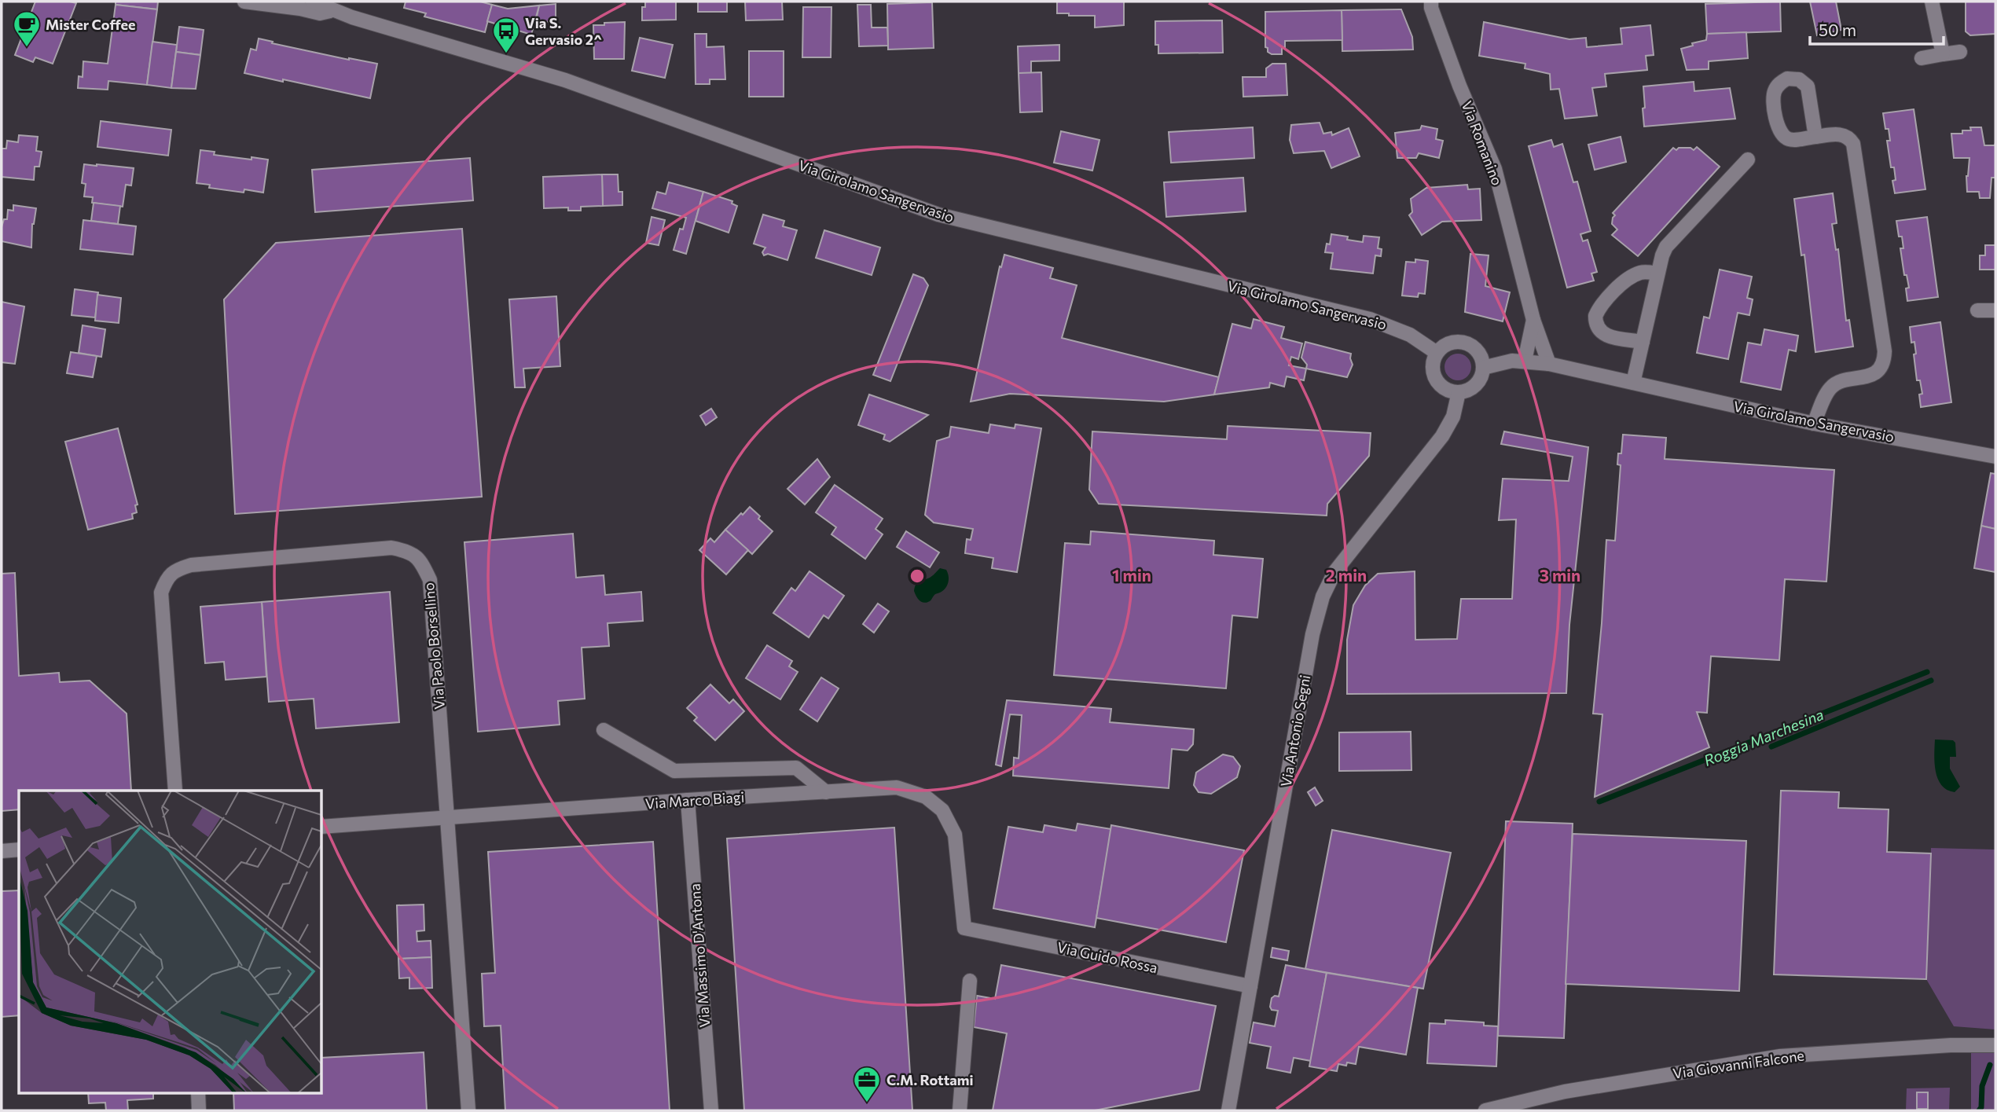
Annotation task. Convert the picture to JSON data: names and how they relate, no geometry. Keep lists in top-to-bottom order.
{
  "streets": {
    "street": [
      "Via Romanino",
      "Via Girolamo Sangervasio",
      "Via Paolo Borsellino",
      "Via Antonio Segni",
      "Via Marco Biagi",
      "Via Massimo D'Antona",
      "Via Guido Rossa",
      "Via Giovanni Falcone"
    ]
  },
  "crossings": [
    ["Via Romanino", "Via Girolamo Sangervasio"],
    ["Via Girolamo Sangervasio", "Via Antonio Segni"],
    ["Via Paolo Borsellino", "Via Marco Biagi"],
    ["Via Antonio Segni", "Via Guido Rossa"],
    ["Via Marco Biagi", "Via Massimo D'Antona"],
    ["Via Marco Biagi", "Via Guido Rossa"]
  ],
  "water": ["Roggia Marchesina"],
  "places": {
    "cafe": ["Mister Coffee"],
    "bus stop": ["Via S. Gervasio 2^"],
    "office": ["C.M. Rottami"]
  },
  "scale_bar": "50 m",
  "rings": ["1 min", "2 min", "3 min"]
}
